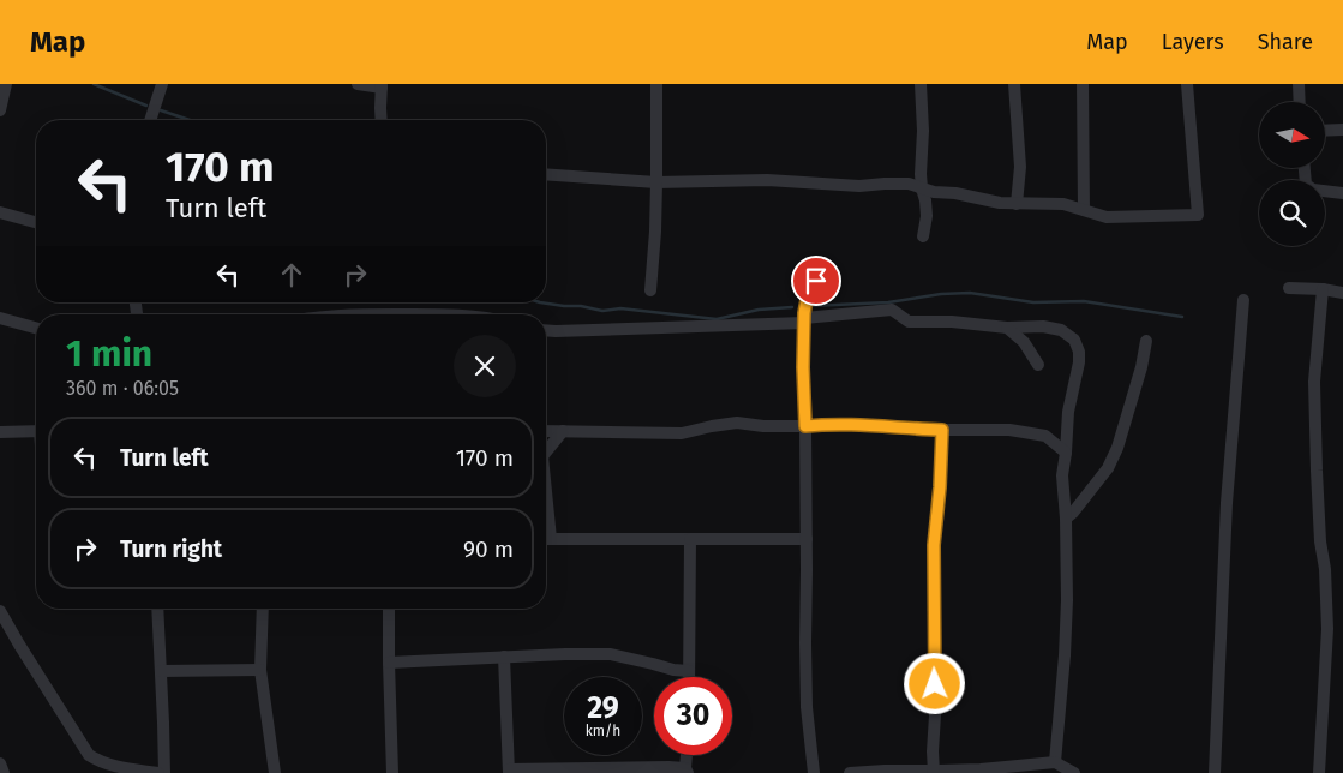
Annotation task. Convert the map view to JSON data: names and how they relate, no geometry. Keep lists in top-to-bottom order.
{
  "north": "right",
  "page": {
    "header": "Map",
    "nav": ["Map", "Layers", "Share"],
    "turn": ["170 m", "Turn left"],
    "heading": ["1 min", "360 m · 06:05"],
    "list": [
      {
        "name": "Turn left",
        "value": "170 m"
      },
      {
        "name": "Turn right",
        "value": "90 m"
      }
    ],
    "speed": "29 km/h",
    "limit": "30"
  }
}
